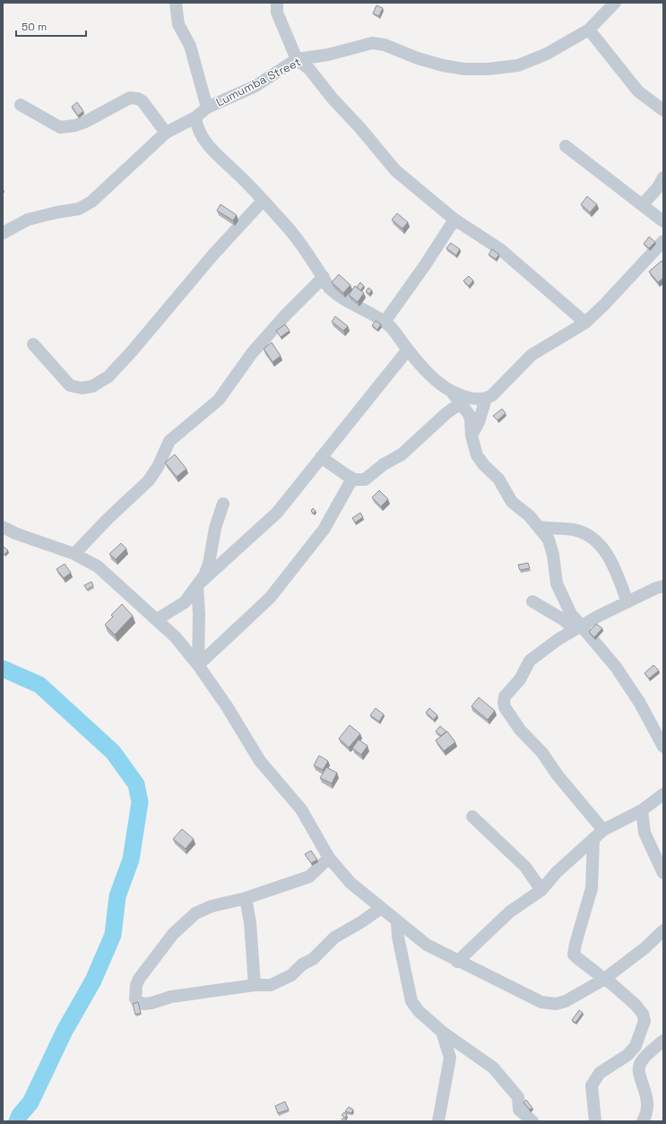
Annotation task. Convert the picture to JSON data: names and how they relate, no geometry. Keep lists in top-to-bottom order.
{
  "streets": {
    "street": ["Lumumba Street"]
  },
  "scale_bar": "50 m"
}
